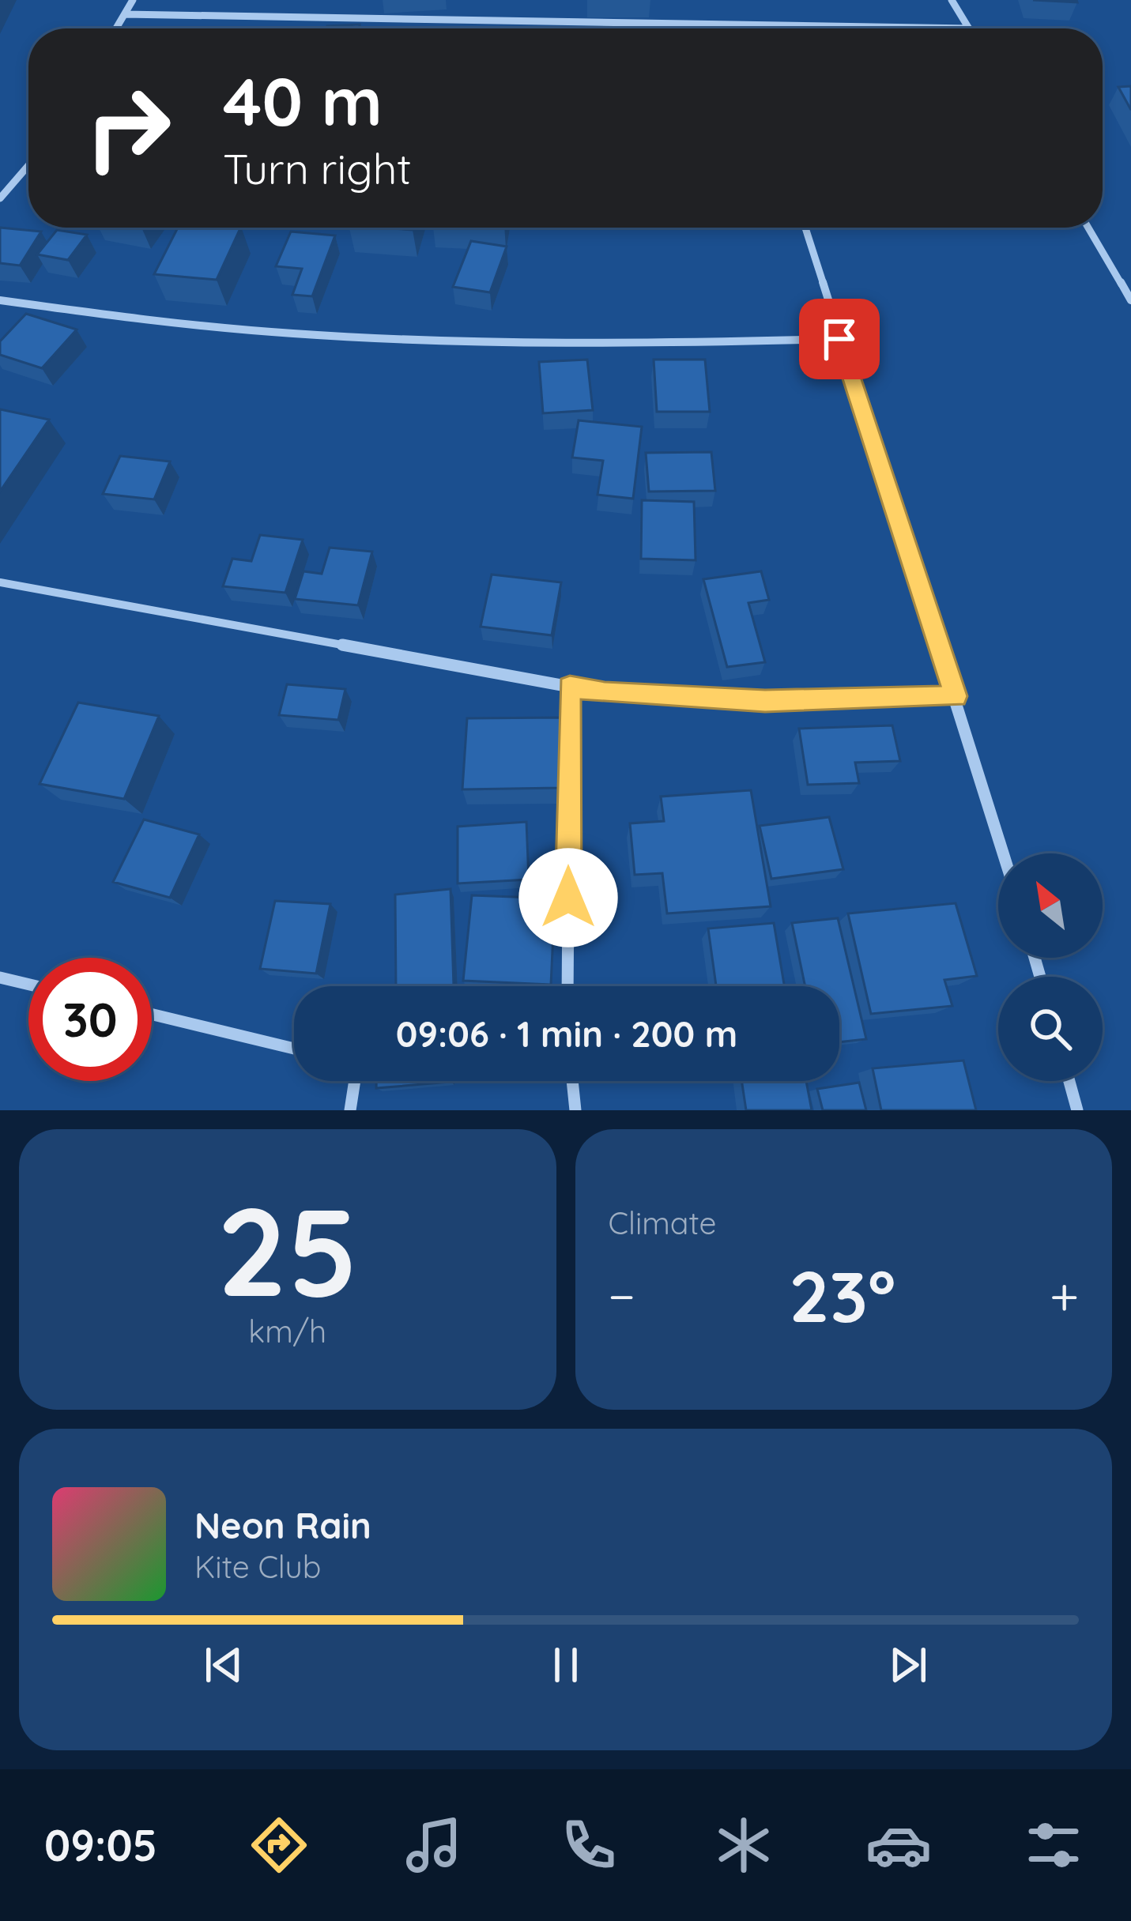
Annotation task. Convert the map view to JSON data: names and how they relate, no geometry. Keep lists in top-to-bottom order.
{
  "north": "top left",
  "page": {
    "turn": ["40 m", "Turn right"],
    "limit": "30",
    "trip": "09:06 · 1 min · 200 m",
    "tile": [
      ["25", "km/h"],
      "Climate"
    ],
    "heat": ["−", "23°", "+"],
    "song": ["Neon Rain", "Kite Club"],
    "tabs": "09:05"
  }
}
